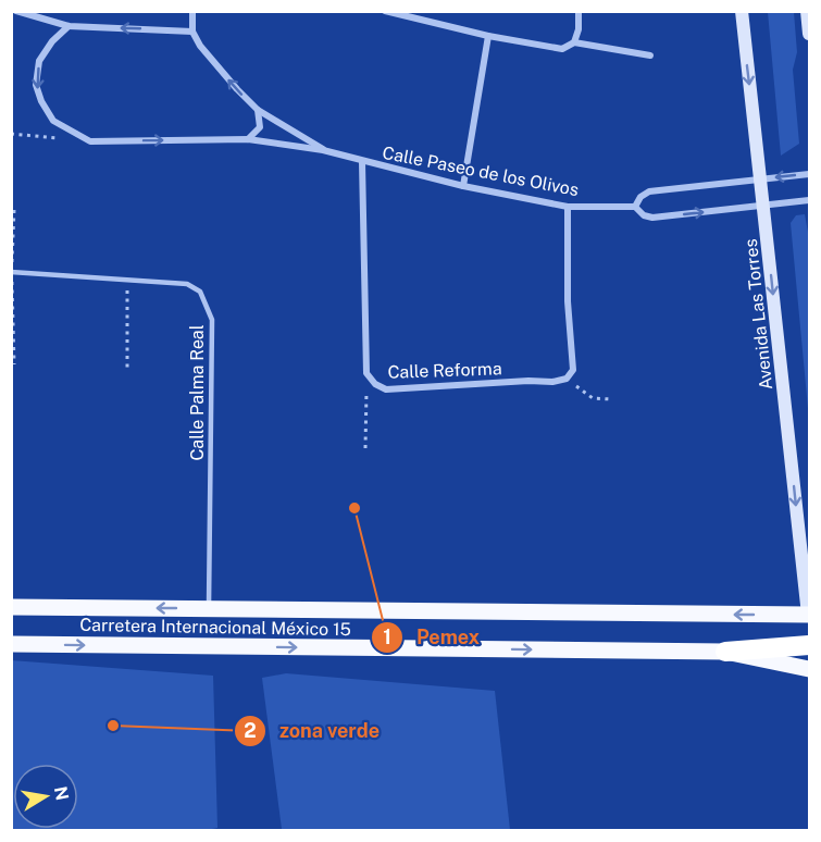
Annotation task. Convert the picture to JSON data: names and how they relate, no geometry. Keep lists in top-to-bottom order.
{
  "streets": {
    "main road": ["Carretera Internacional México 15"],
    "street": ["Calle Paseo de los Olivos", "Avenida Las Torres", "Calle Reforma"],
    "lane": ["Calle Palma Real"]
  },
  "crossings": [
    ["Calle Paseo de los Olivos", "Avenida Las Torres"],
    ["Calle Paseo de los Olivos", "Calle Reforma"],
    ["Avenida Las Torres", "Carretera Internacional México 15"],
    ["Calle Palma Real", "Carretera Internacional México 15"]
  ],
  "one_way": ["Avenida Las Torres"],
  "places": ["Pemex", "zona verde"],
  "north": "right"
}
